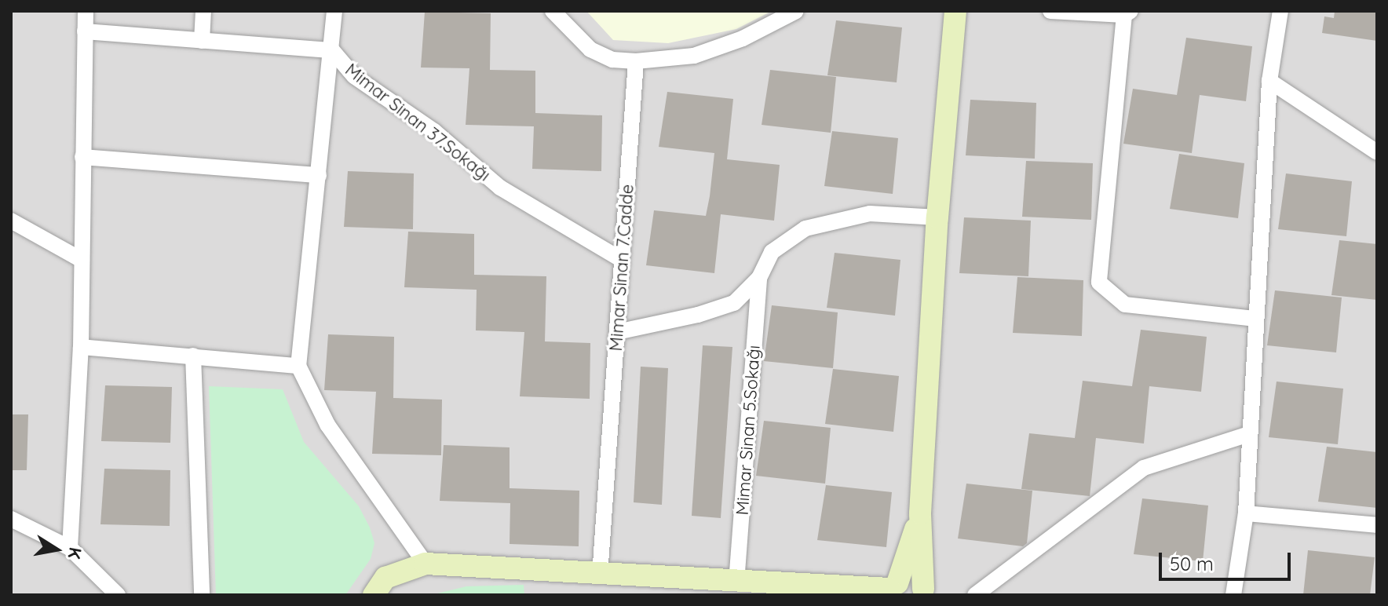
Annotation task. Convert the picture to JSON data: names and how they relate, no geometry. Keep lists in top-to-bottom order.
{
  "streets": {
    "street": ["Mimar Sinan 37.Sokağı", "Mimar Sinan 7.Cadde", "Mimar Sinan 5.Sokağı"]
  },
  "crossings": [
    ["Mimar Sinan 37.Sokağı", "Mimar Sinan 7.Cadde"]
  ],
  "scale_bar": "50 m",
  "north": "right"
}
